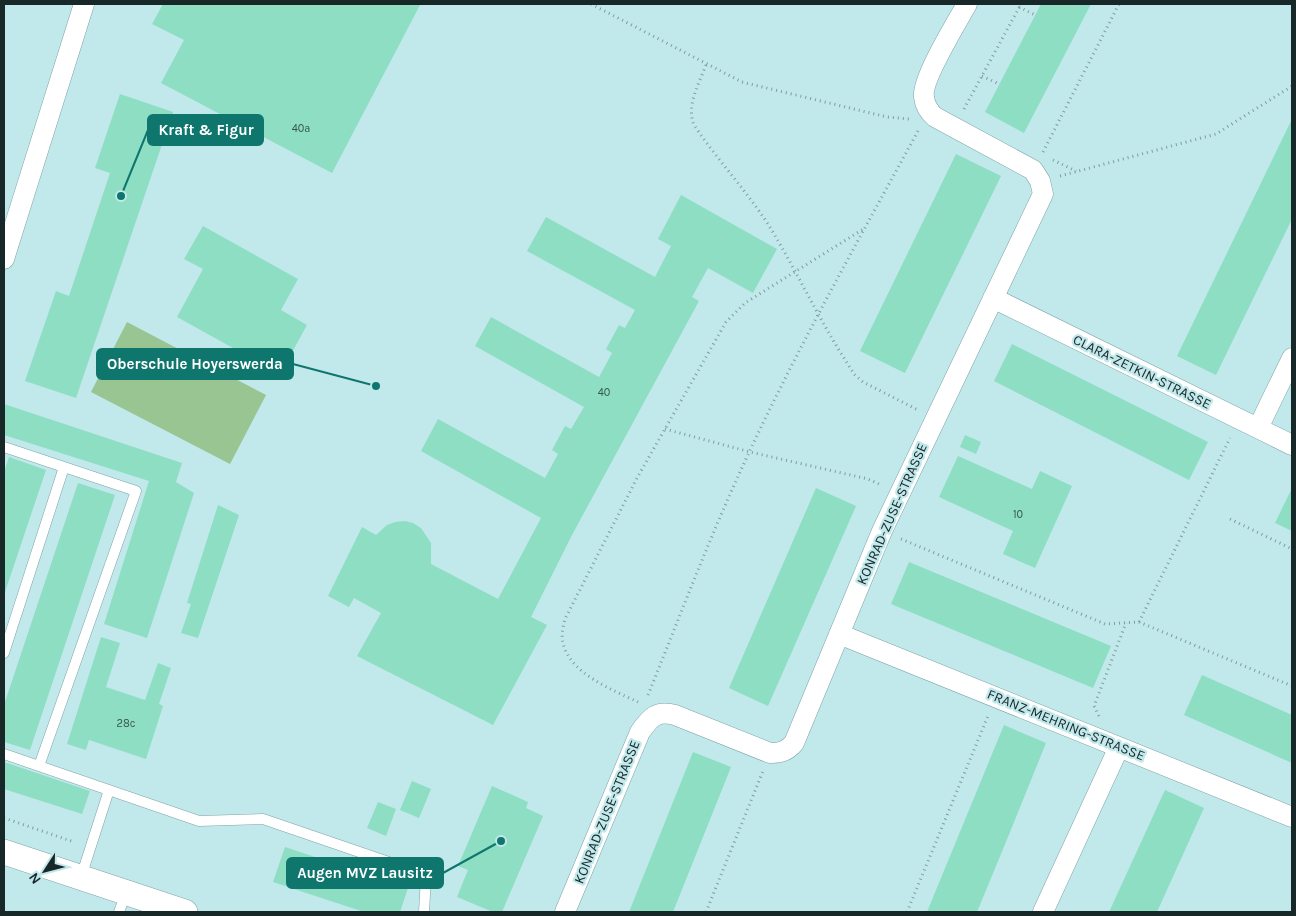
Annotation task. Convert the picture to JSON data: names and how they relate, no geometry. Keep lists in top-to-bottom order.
{
  "streets": {
    "street": ["CLARA-ZETKIN-STRASSE", "KONRAD-ZUSE-STRASSE", "FRANZ-MEHRING-STRASSE"]
  },
  "crossings": [
    ["CLARA-ZETKIN-STRASSE", "KONRAD-ZUSE-STRASSE"],
    ["KONRAD-ZUSE-STRASSE", "FRANZ-MEHRING-STRASSE"]
  ],
  "places": ["Kraft & Figur", "Oberschule Hoyerswerda", "Augen MVZ Lausitz"],
  "house_numbers": [
    "40a",
    "40",
    "10",
    "28c"
  ],
  "north": "bottom left"
}
